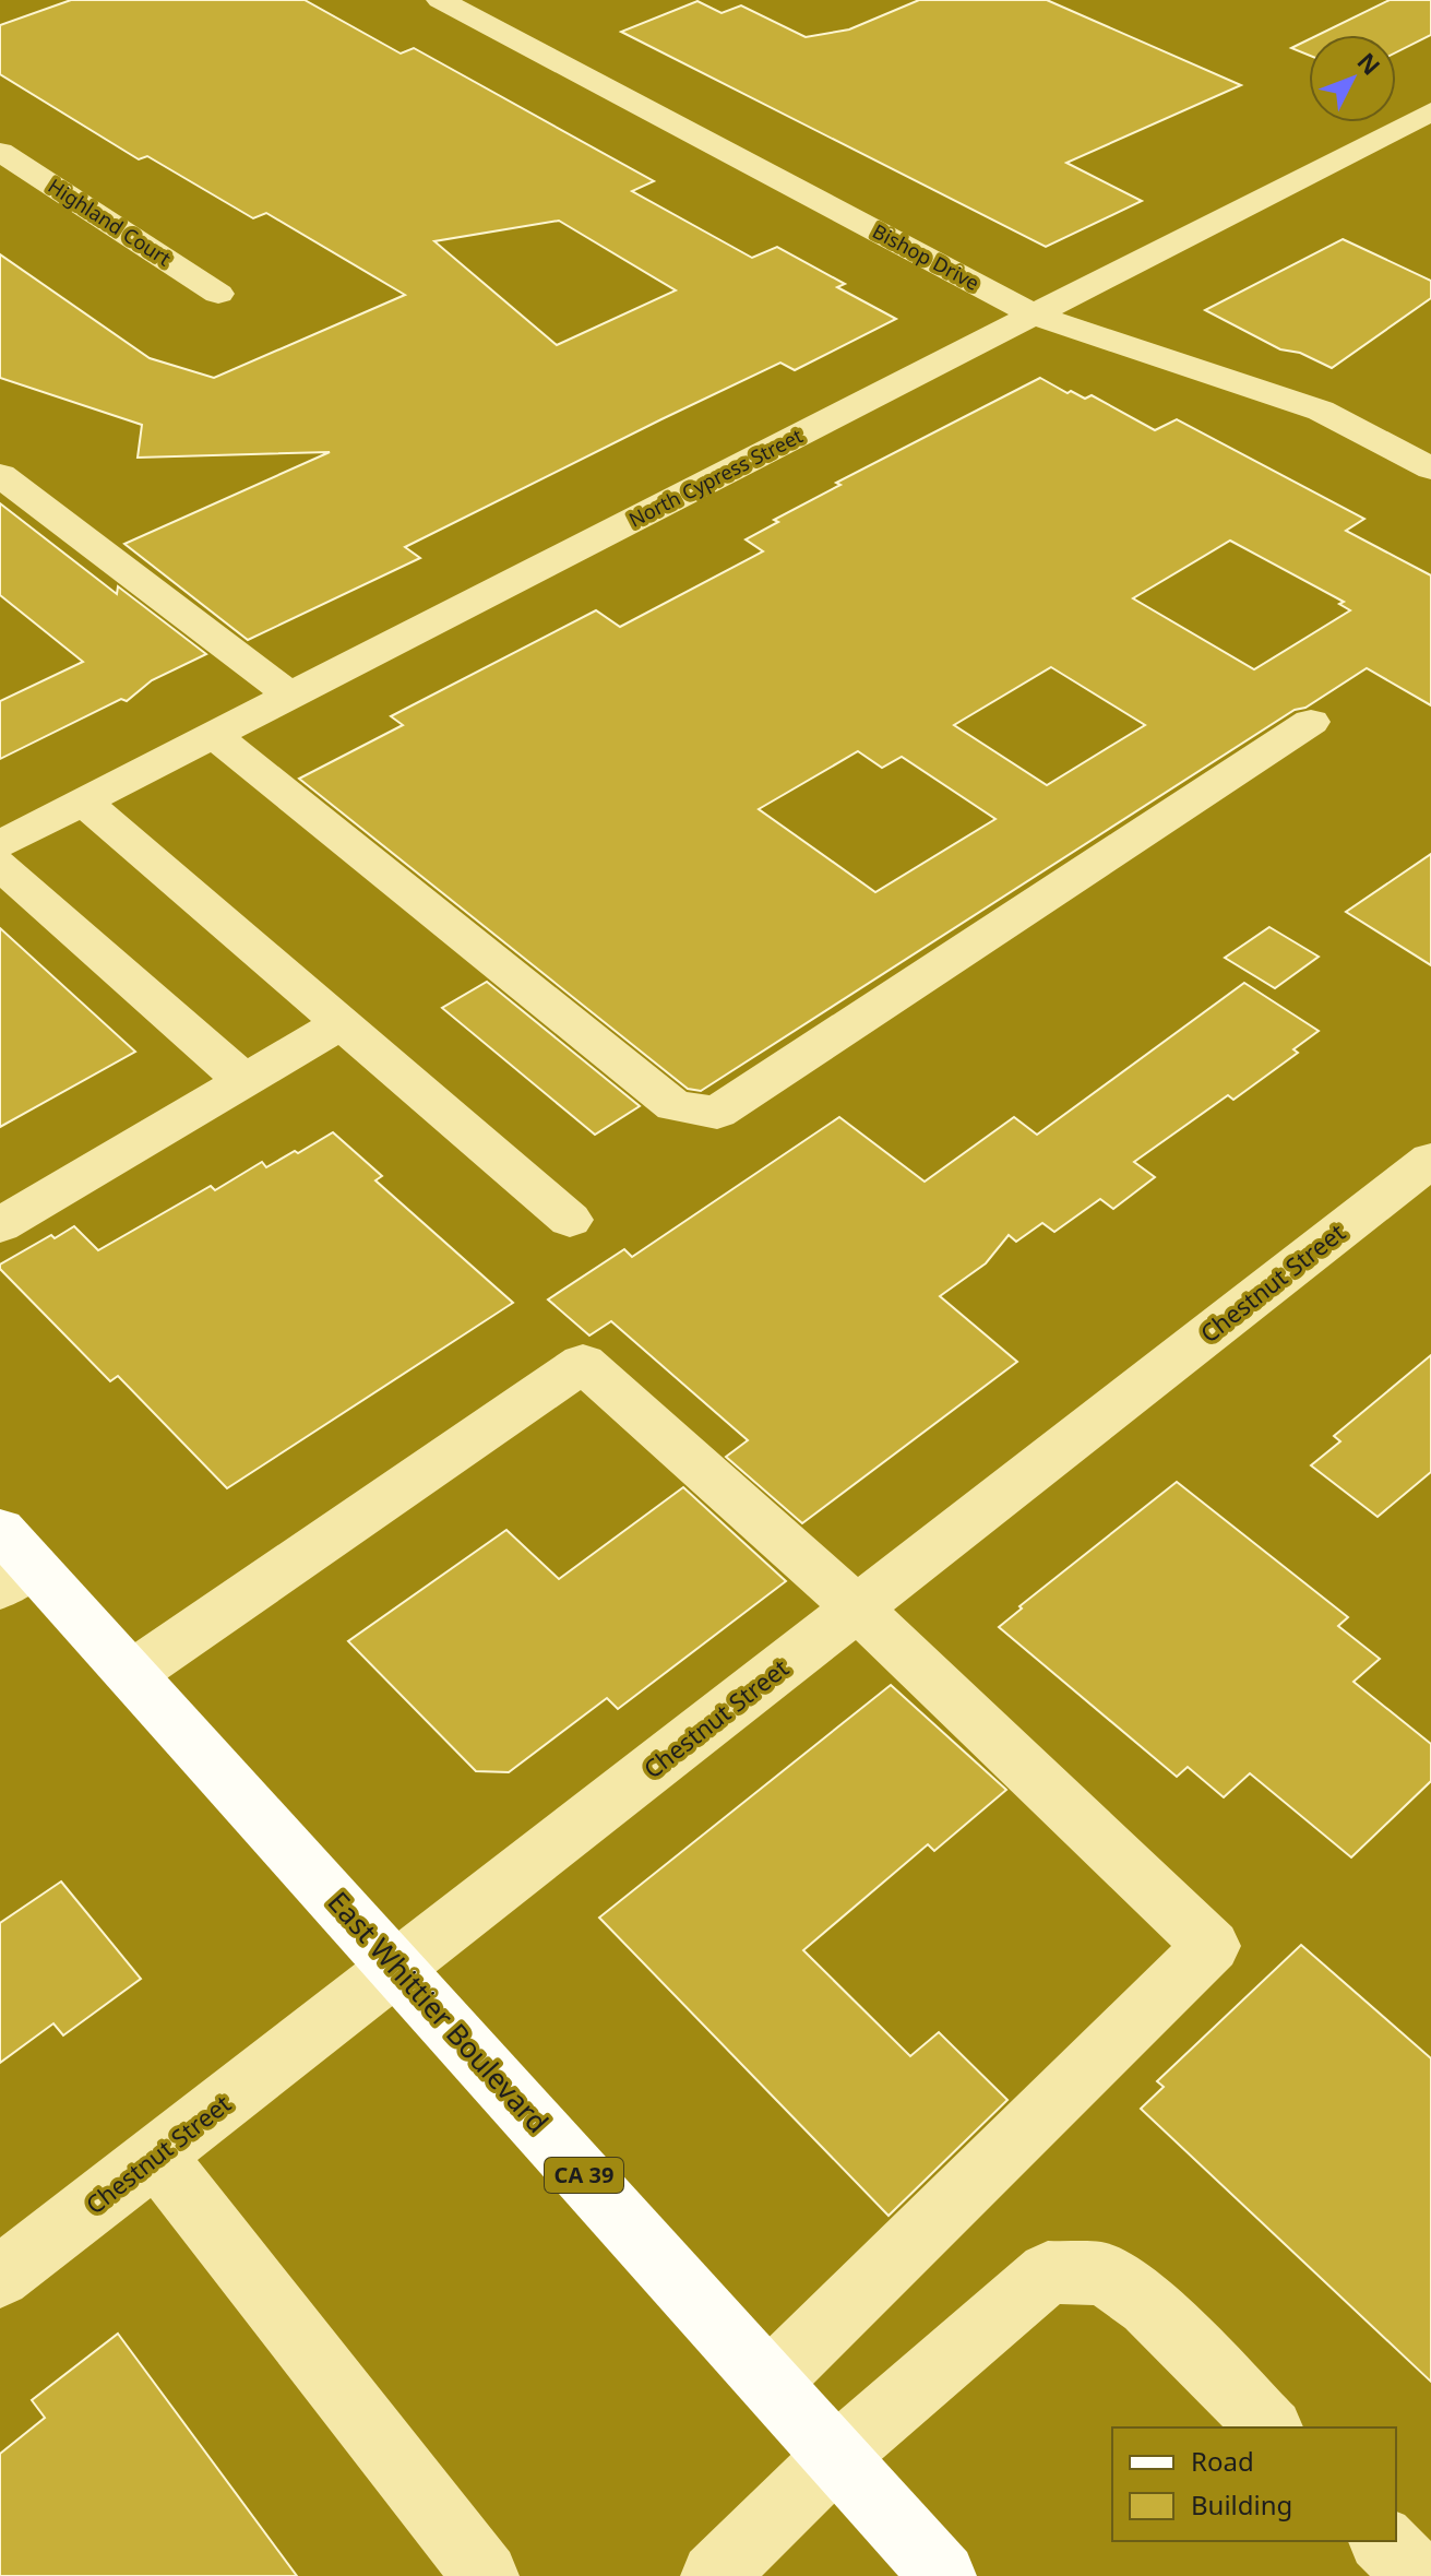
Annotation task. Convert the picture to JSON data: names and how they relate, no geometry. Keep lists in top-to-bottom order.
{
  "streets": {
    "main road": ["East Whittier Boulevard", "CA 39"],
    "street": [
      "Highland Court",
      "Bishop Drive",
      "North Cypress Street",
      "Chestnut Street"
    ]
  },
  "crossings": [
    ["Bishop Drive", "North Cypress Street"],
    ["Chestnut Street", "East Whittier Boulevard"]
  ],
  "legend": ["Road", "Building"],
  "north": "top right"
}
